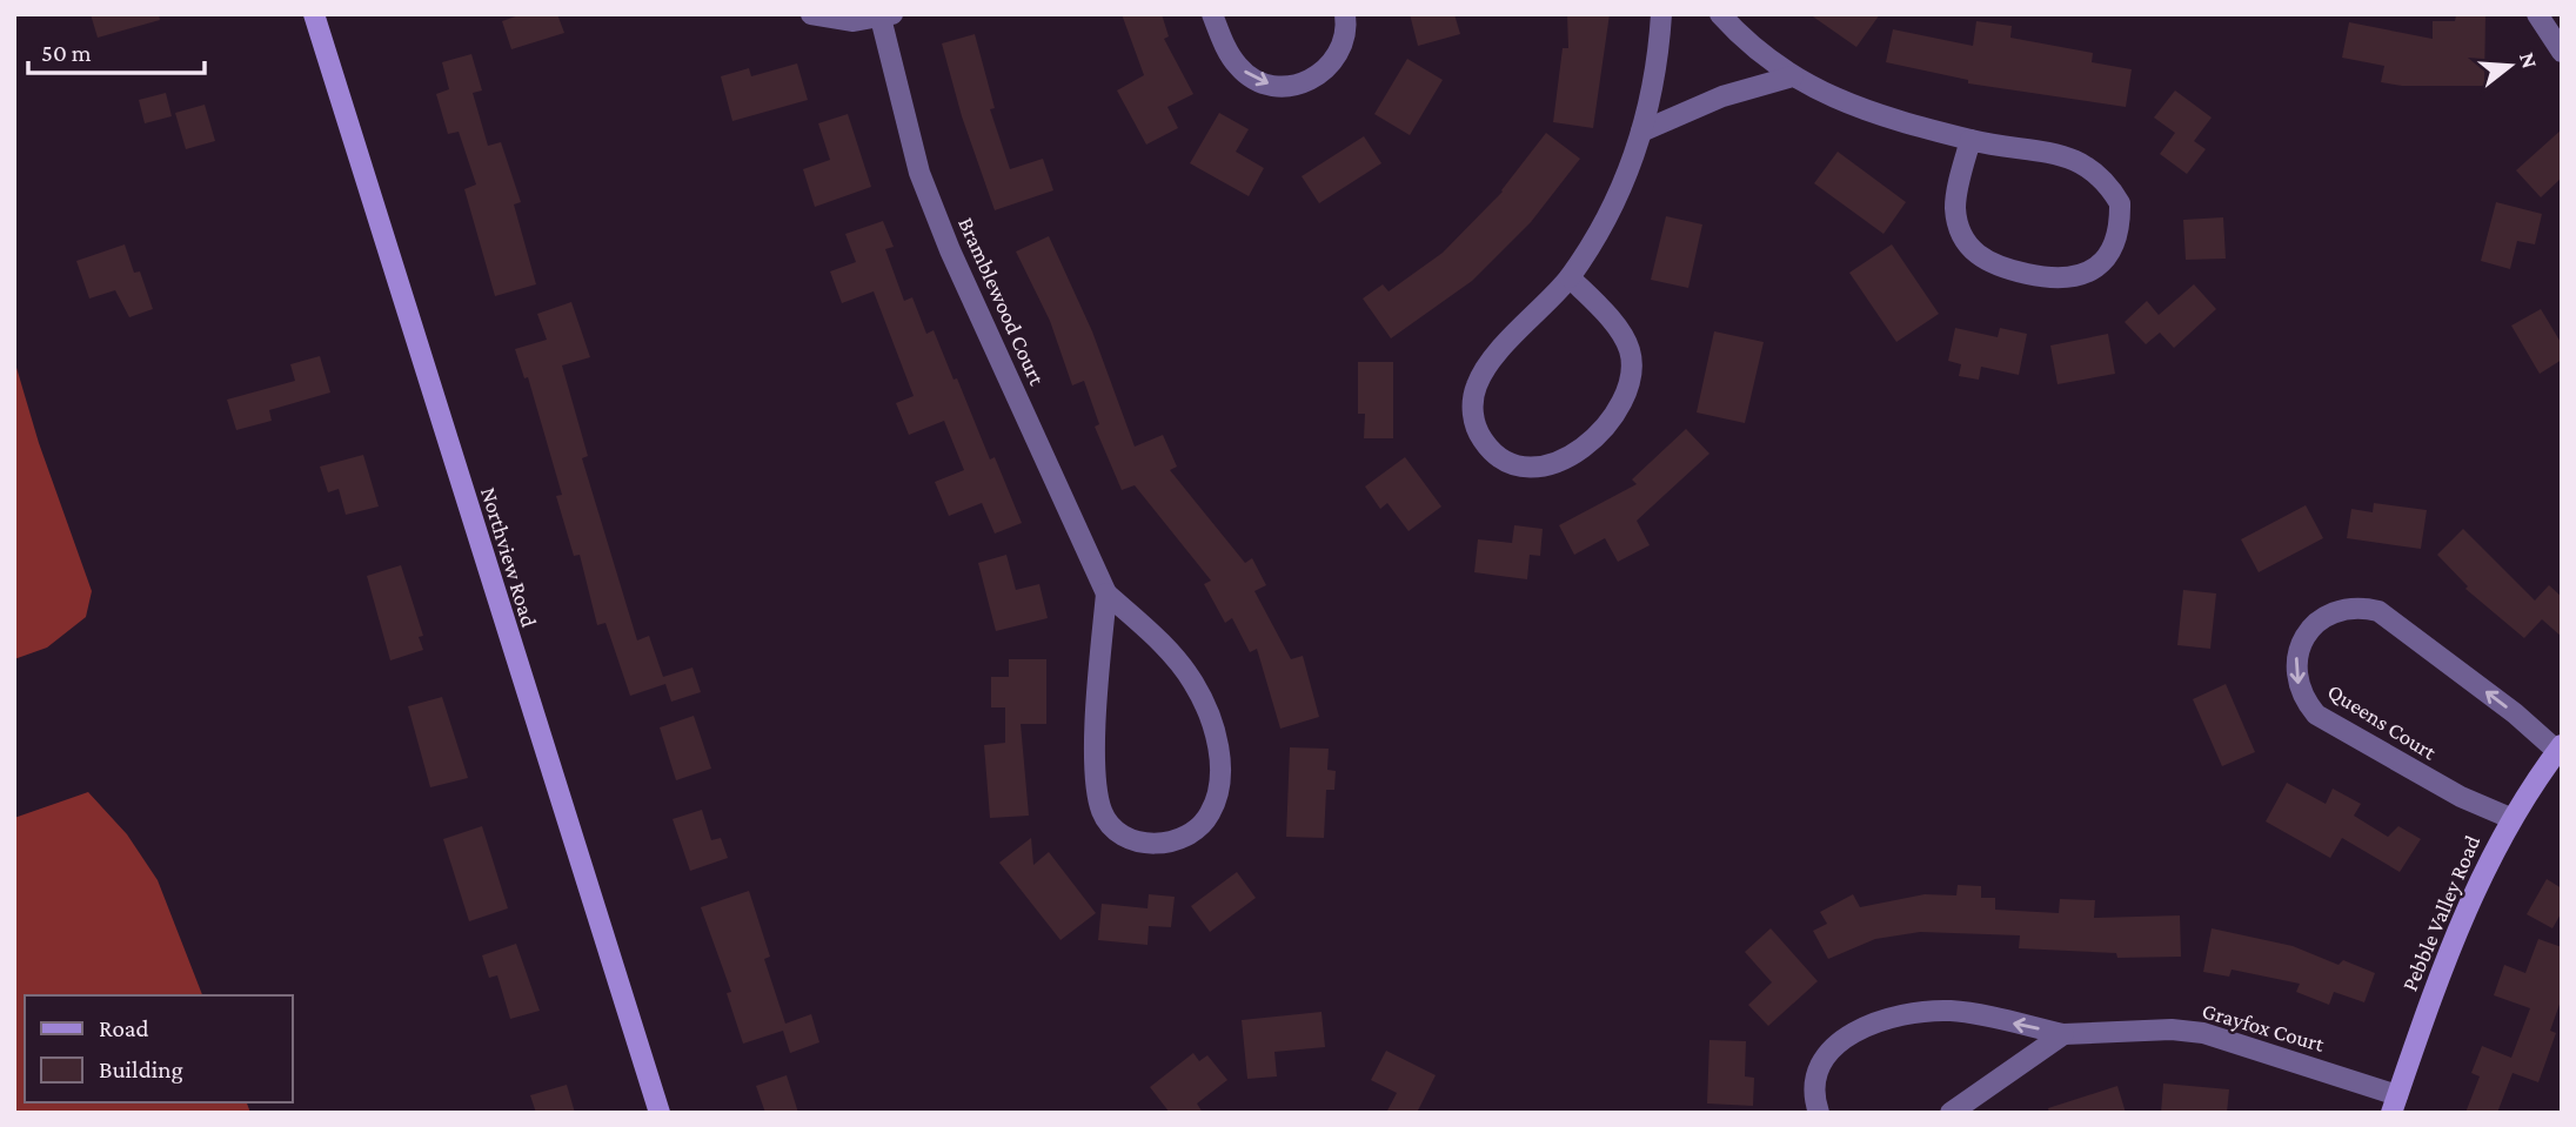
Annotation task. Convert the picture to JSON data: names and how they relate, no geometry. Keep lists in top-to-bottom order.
{
  "streets": {
    "street": [
      "Bramblewood Court",
      "Northview Road",
      "Queens Court",
      "Pebble Valley Road",
      "Grayfox Court"
    ]
  },
  "crossings": [
    ["Queens Court", "Pebble Valley Road"],
    ["Pebble Valley Road", "Grayfox Court"]
  ],
  "one_way": ["Grayfox Court"],
  "legend": ["Road", "Building"],
  "scale_bar": "50 m",
  "north": "right"
}
